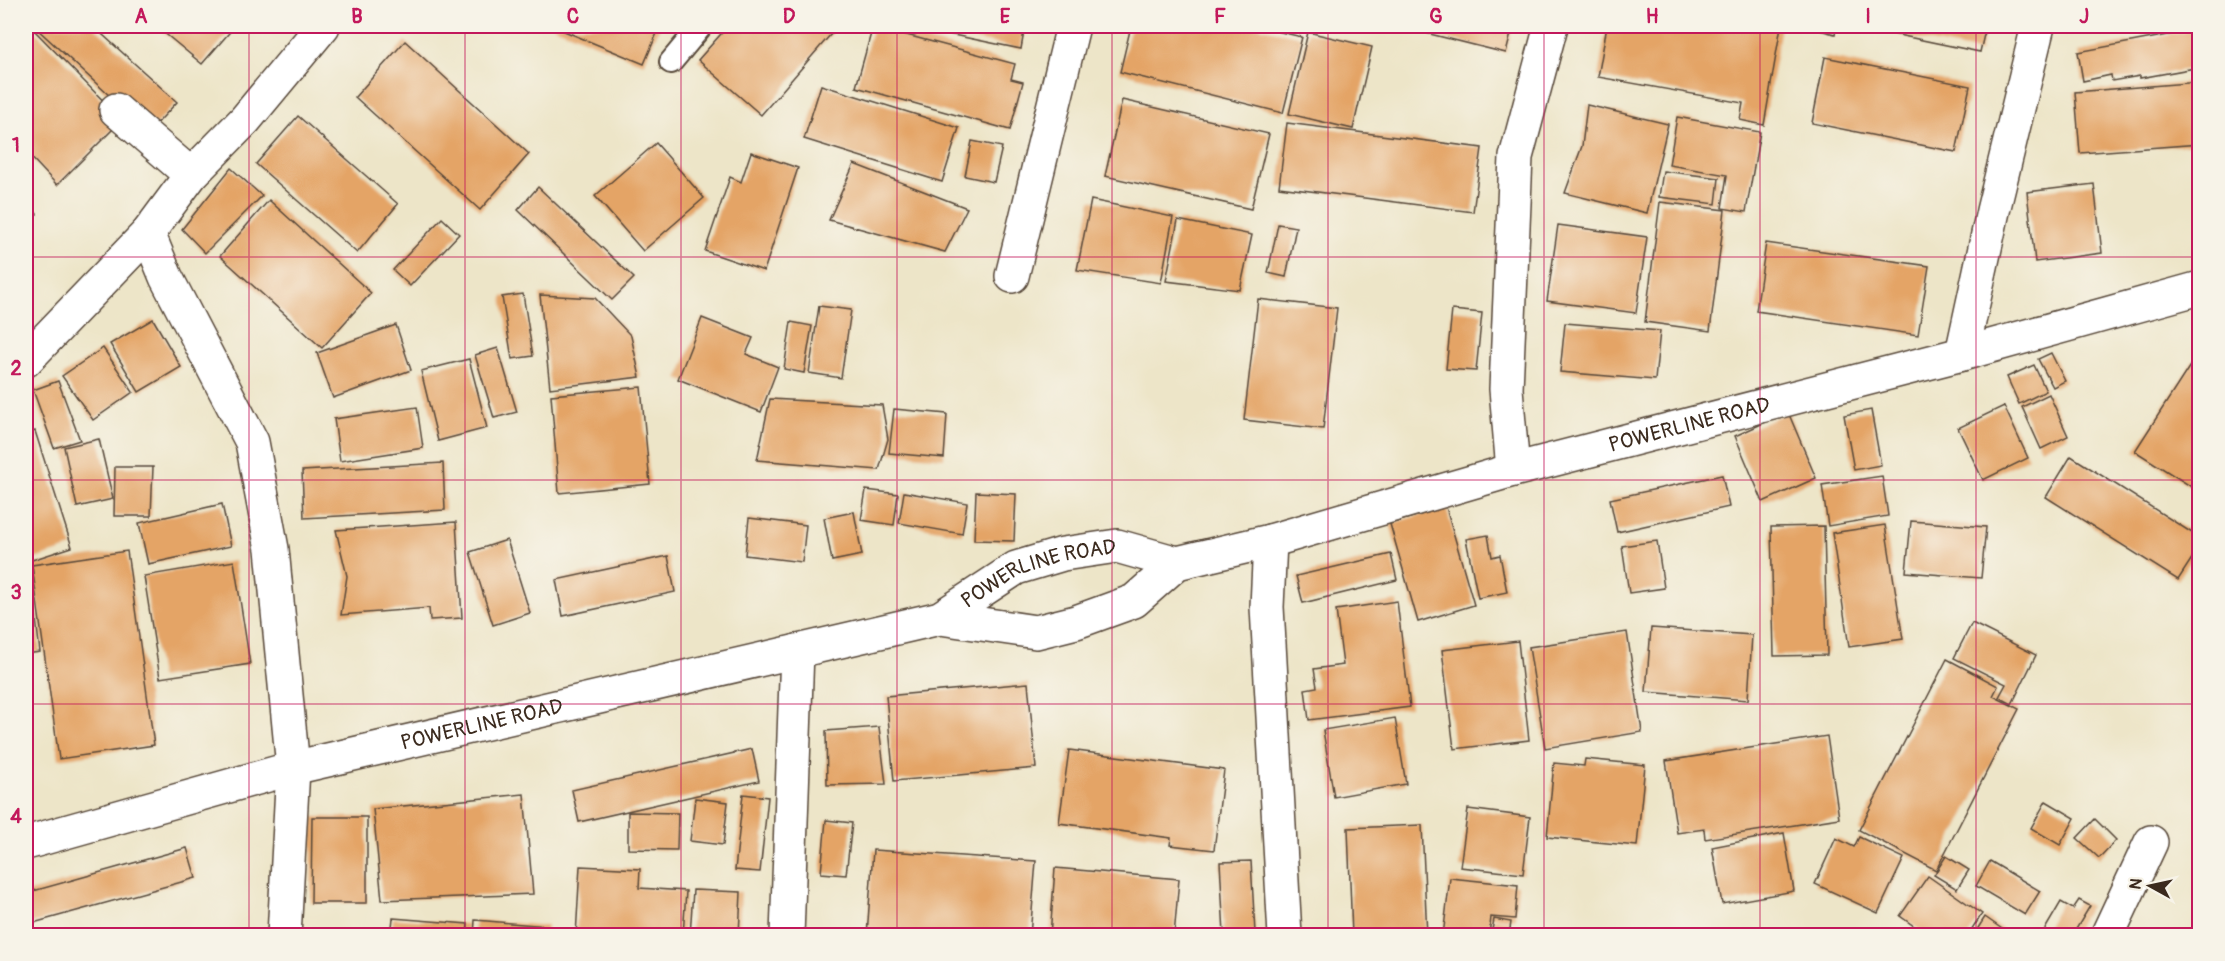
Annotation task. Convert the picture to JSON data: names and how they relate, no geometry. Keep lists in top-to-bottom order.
{
  "streets": {
    "street": ["POWERLINE ROAD"]
  },
  "north": "left",
  "grid": {
    "columns": [
      "A",
      "B",
      "C",
      "D",
      "E",
      "F",
      "G",
      "H",
      "I",
      "J"
    ],
    "rows": [
      "1",
      "2",
      "3",
      "4"
    ]
  }
}
